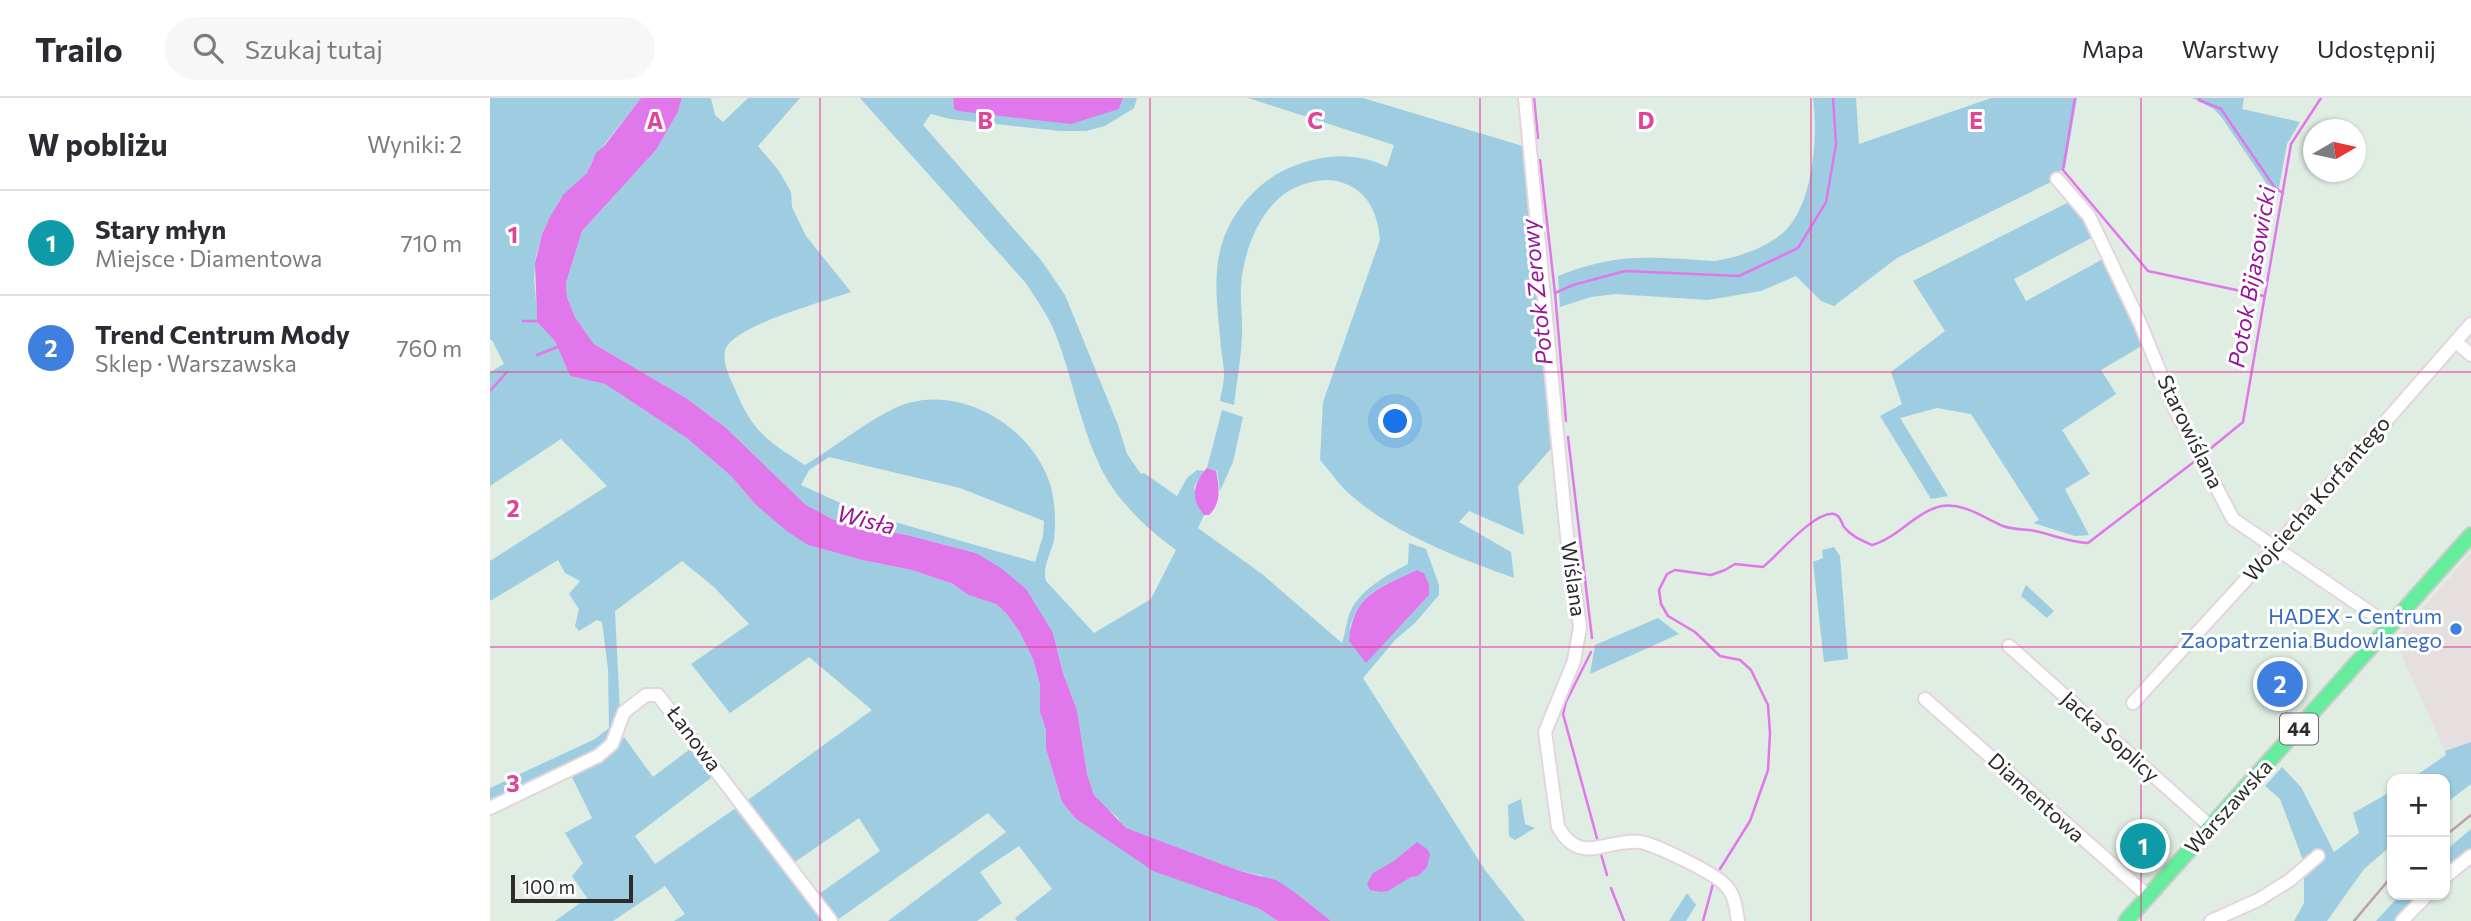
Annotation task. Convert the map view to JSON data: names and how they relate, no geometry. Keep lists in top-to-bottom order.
{
  "streets": {
    "main road": ["44", "Warszawska"],
    "street": [
      "Starowiślana",
      "Wojciecha Korfantego",
      "Wiślana",
      "Jacka Soplicy",
      "Łanowa",
      "Diamentowa"
    ]
  },
  "crossings": [
    ["Starowiślana", "Wojciecha Korfantego"],
    ["Starowiślana", "Warszawska"],
    ["Jacka Soplicy", "Warszawska"],
    ["Diamentowa", "Warszawska"]
  ],
  "water": ["Potok Bijasowicki", "Potok Zerowy", "Wisła"],
  "places": ["HADEX - Centrum Zaopatrzenia Budowlanego"],
  "scale_bar": "100 m",
  "north": "right",
  "page": {
    "header": "Trailo",
    "search": "Szukaj tutaj",
    "nav": ["Mapa", "Warstwy", "Udostępnij"],
    "heading": ["W pobliżu", "Wyniki: 2"],
    "list": [
      {
        "mark": "1",
        "name": "Stary młyn",
        "note": "Miejsce · Diamentowa",
        "value": "710 m"
      },
      {
        "mark": "2",
        "name": "Trend Centrum Mody",
        "note": "Sklep · Warszawska",
        "value": "760 m"
      }
    ],
    "pins": ["2", "1"],
    "map_buttons": ["+", "−"],
    "scale": "100 m"
  },
  "grid": {
    "columns": [
      "A",
      "B",
      "C",
      "D",
      "E"
    ],
    "rows": ["1", "2", "3"]
  }
}
